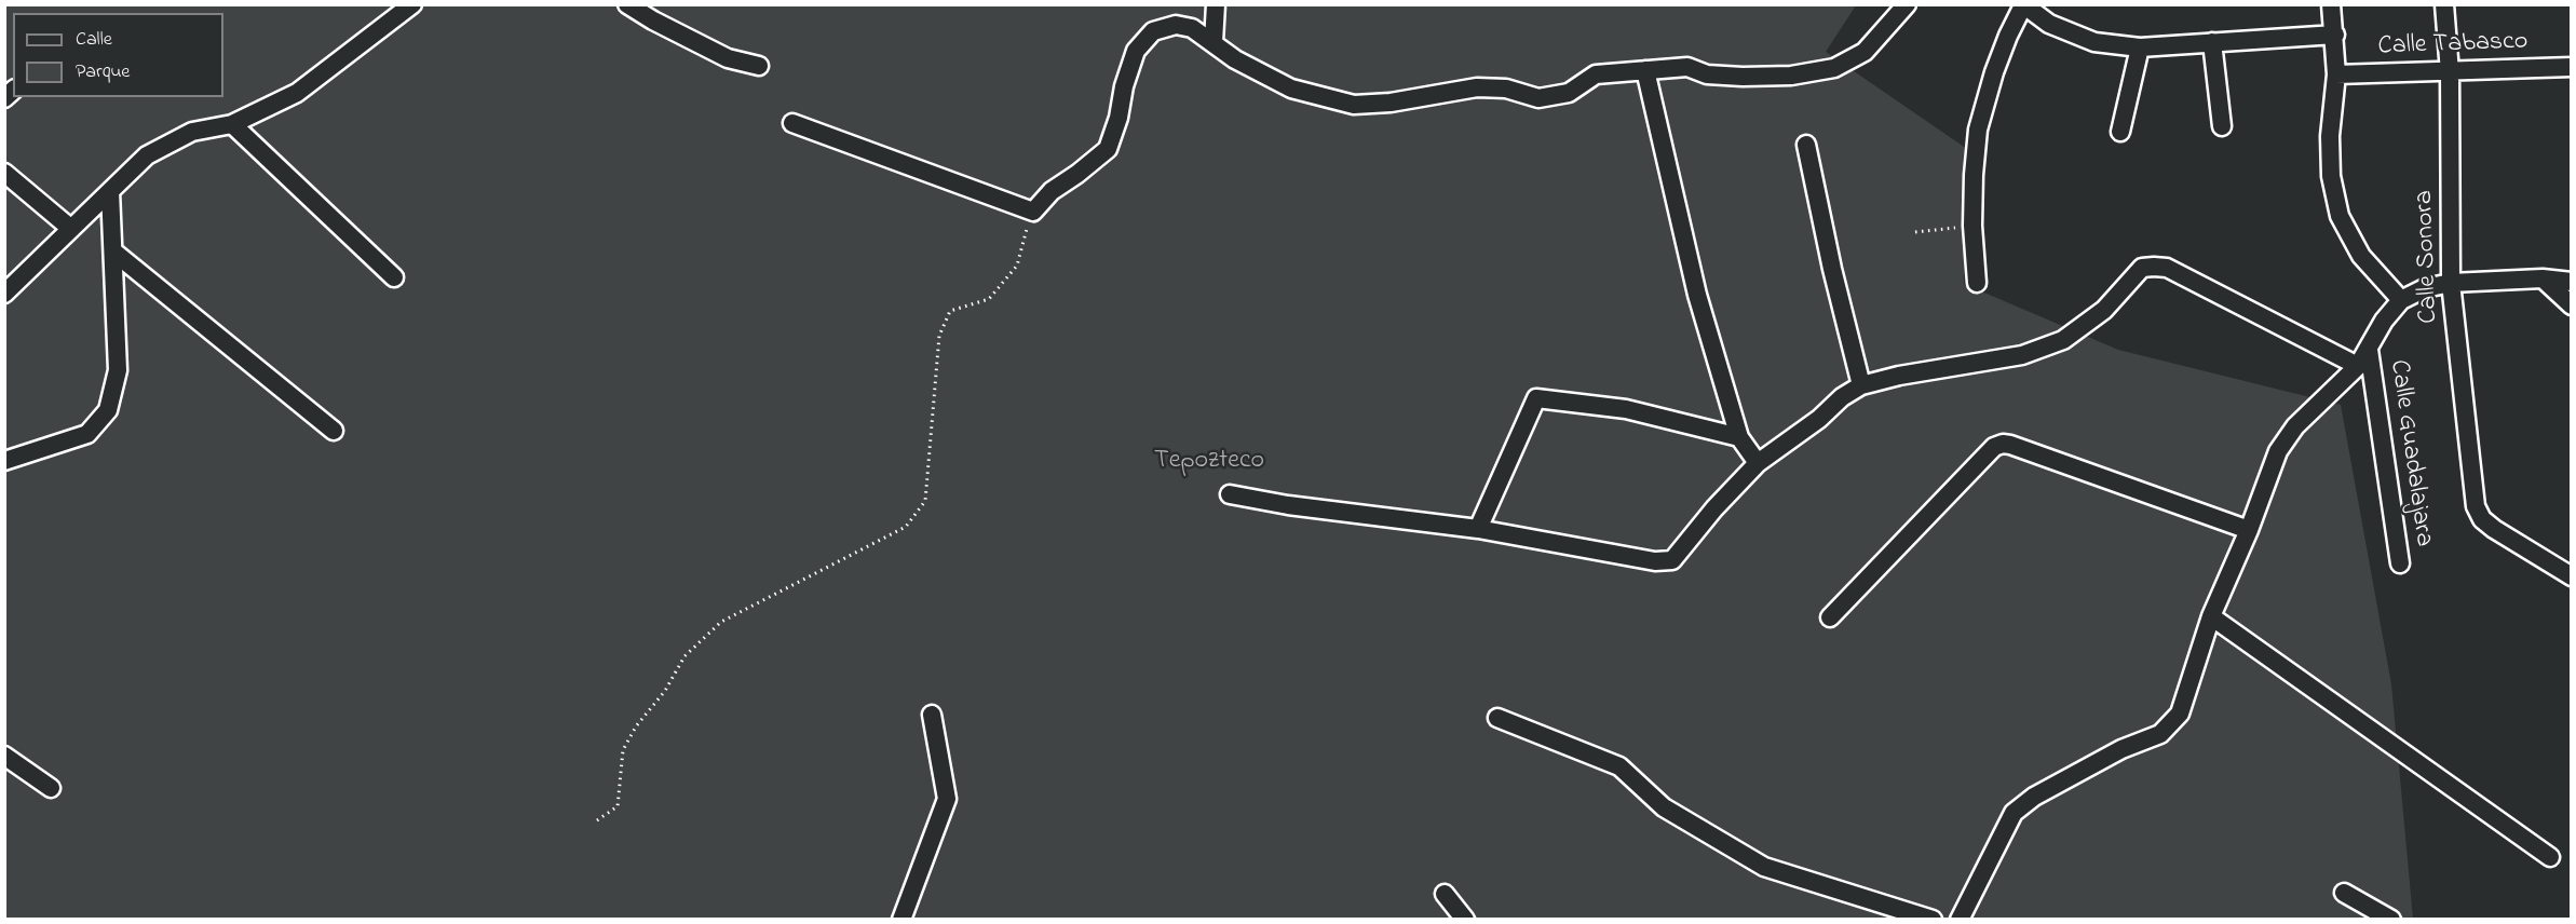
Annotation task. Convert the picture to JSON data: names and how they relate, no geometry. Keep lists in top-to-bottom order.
{
  "streets": {
    "street": ["Calle Tabasco", "Calle Sonora", "Calle Guadalajara"]
  },
  "crossings": [
    ["Calle Tabasco", "Calle Sonora"],
    ["Calle Sonora", "Calle Guadalajara"]
  ],
  "parks": ["Tepozteco"],
  "legend": ["Calle", "Parque"]
}
